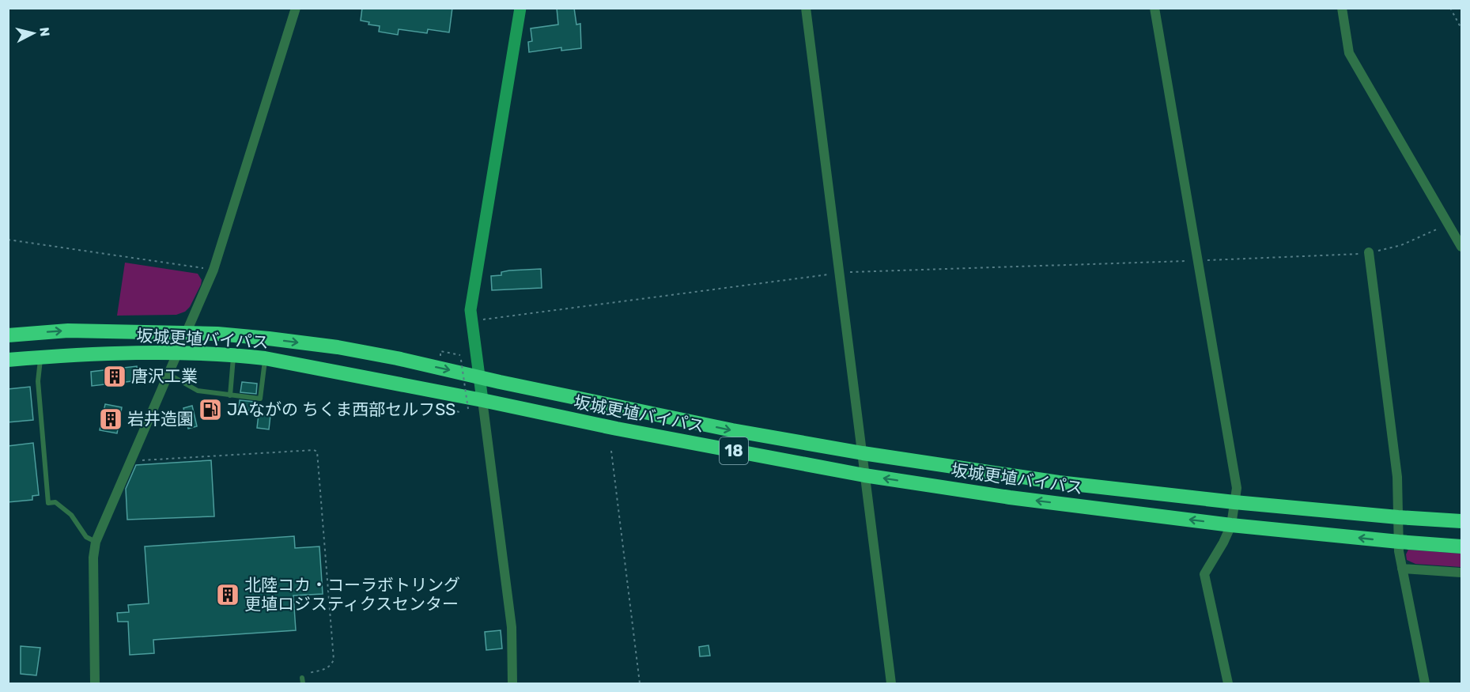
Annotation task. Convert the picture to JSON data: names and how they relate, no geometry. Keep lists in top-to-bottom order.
{
  "streets": {
    "highway": ["坂城更埴バイパス", "18"]
  },
  "places": {
    "building": ["唐沢工業", "岩井造園", "北陸コカ・コーラボトリング 更埴ロジスティクスセンター"],
    "fuel station": ["JAながの ちくま西部セルフSS"]
  },
  "north": "right"
}
